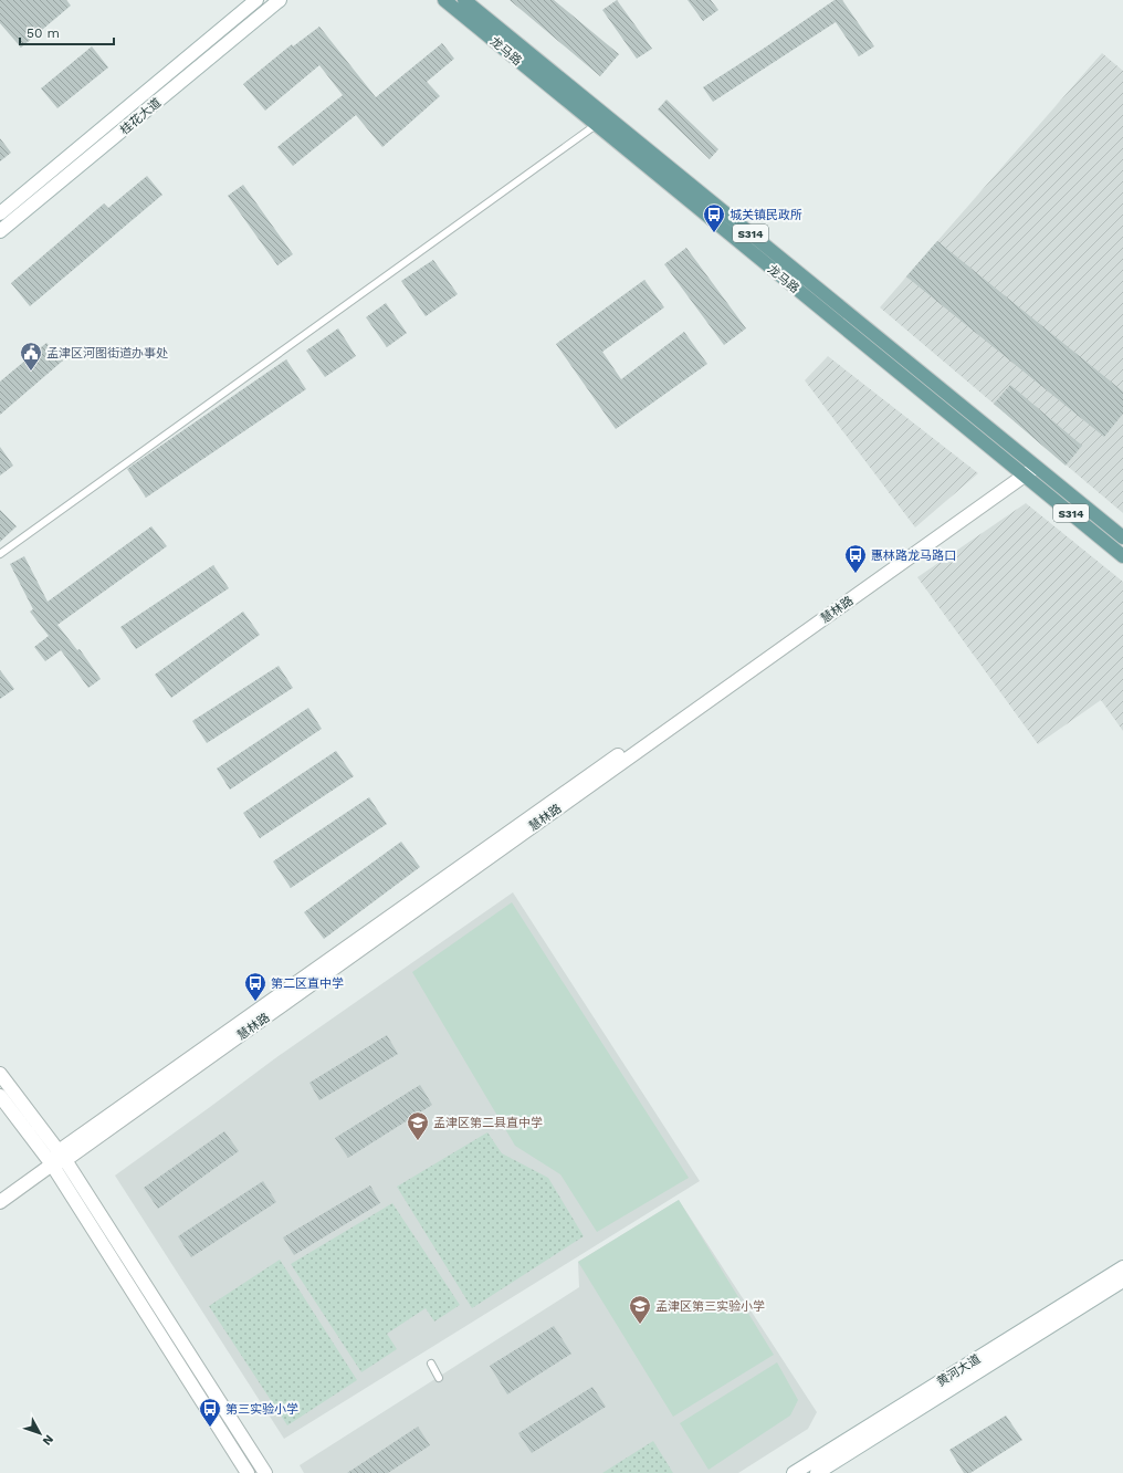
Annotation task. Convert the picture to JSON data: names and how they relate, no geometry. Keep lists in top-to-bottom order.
{
  "streets": {
    "main road": ["龙马路", "S314"],
    "street": ["桂花大道", "慧林路", "黄河大道"]
  },
  "crossings": [
    ["龙马路", "慧林路"]
  ],
  "places": {
    "bus stop": [
      "城关镇民政所",
      "惠林路龙马路口",
      "第二区直中学",
      "第三实验小学"
    ],
    "public building": ["孟津区河图街道办事处"],
    "school or university": ["孟津区第二县直中学", "孟津区第三实验小学"]
  },
  "scale_bar": "50 m",
  "north": "bottom right"
}
